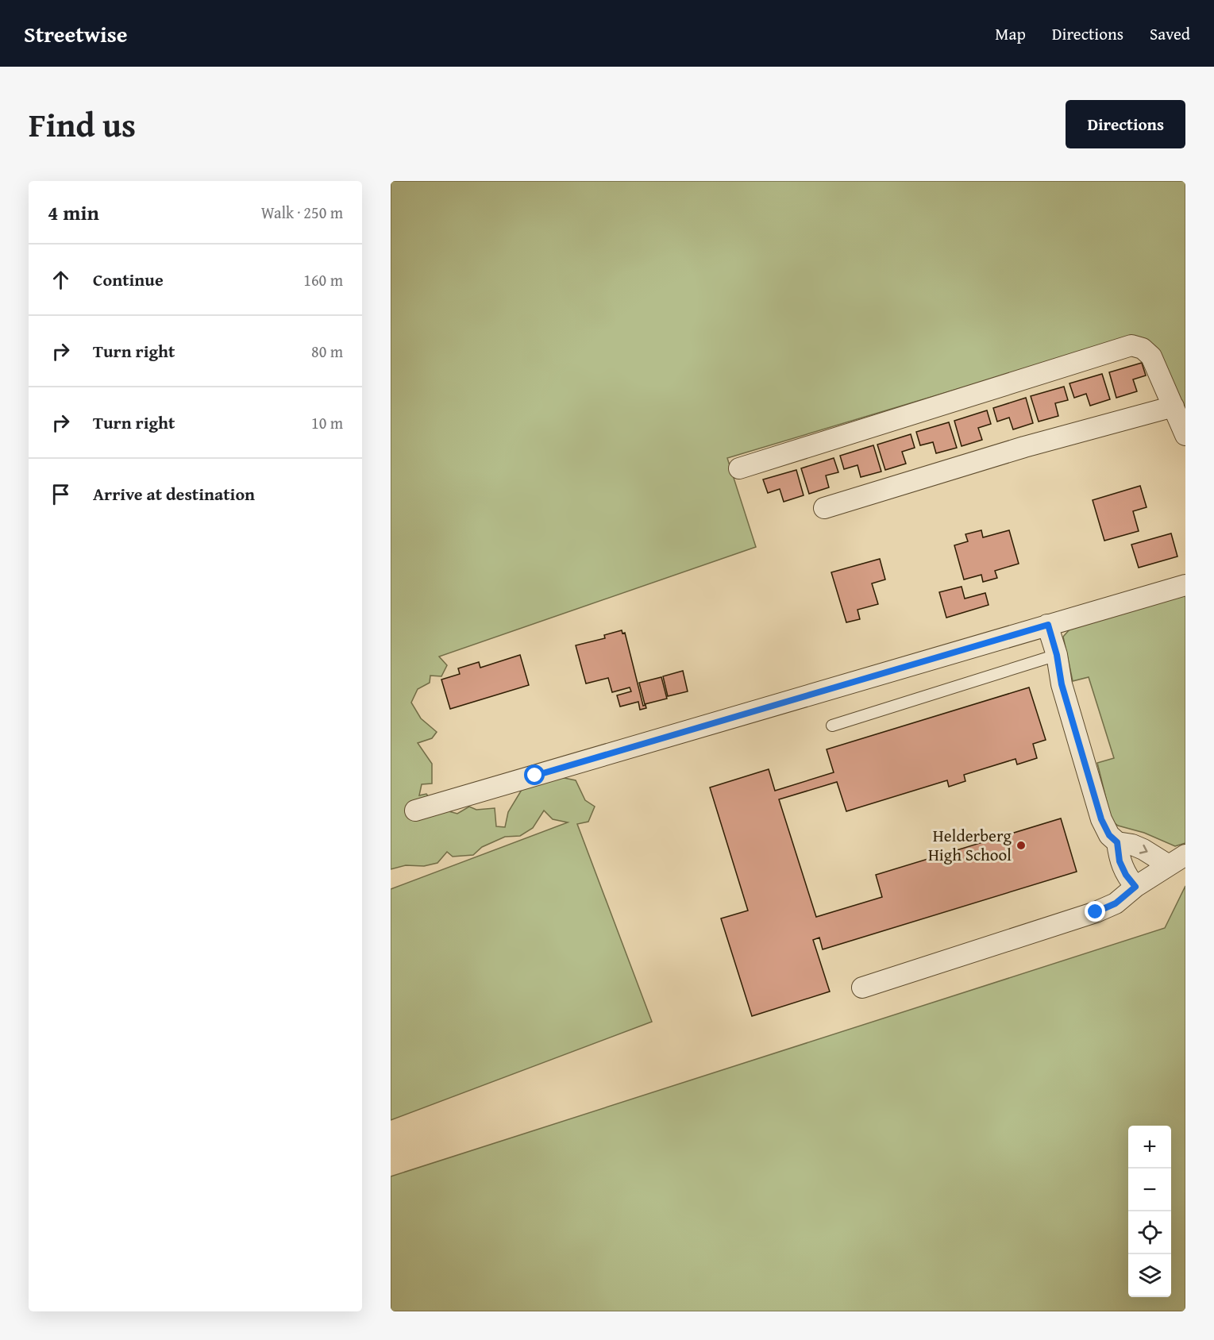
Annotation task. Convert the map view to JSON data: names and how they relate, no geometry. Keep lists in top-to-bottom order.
{
  "places": ["Helderberg High School"],
  "page": {
    "header": "Streetwise",
    "nav": ["Map", "Directions", "Saved"],
    "title": "Find us",
    "buttons": "Directions",
    "heading": ["4 min", "Walk · 250 m"],
    "list": [
      ["Continue", "160 m"],
      ["Turn right", "80 m"],
      ["Turn right", "10 m"],
      "Arrive at destination"
    ],
    "map_buttons": ["+", "−"]
  }
}
